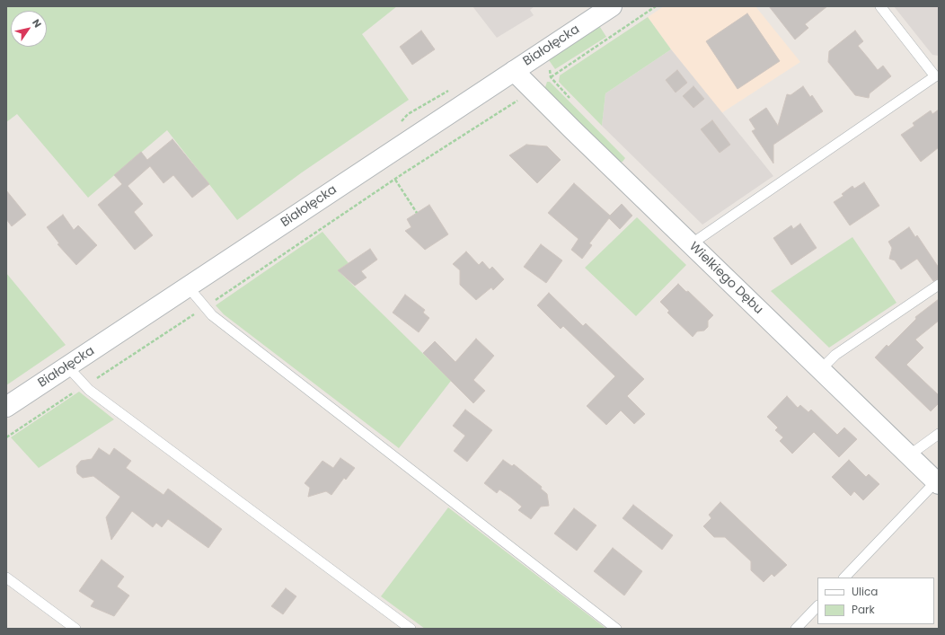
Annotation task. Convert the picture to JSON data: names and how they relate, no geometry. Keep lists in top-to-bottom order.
{
  "streets": {
    "street": ["Białołęcka", "Wielkiego Dębu"]
  },
  "crossings": [
    ["Białołęcka", "Wielkiego Dębu"]
  ],
  "legend": ["Ulica", "Park"],
  "north": "top right"
}
